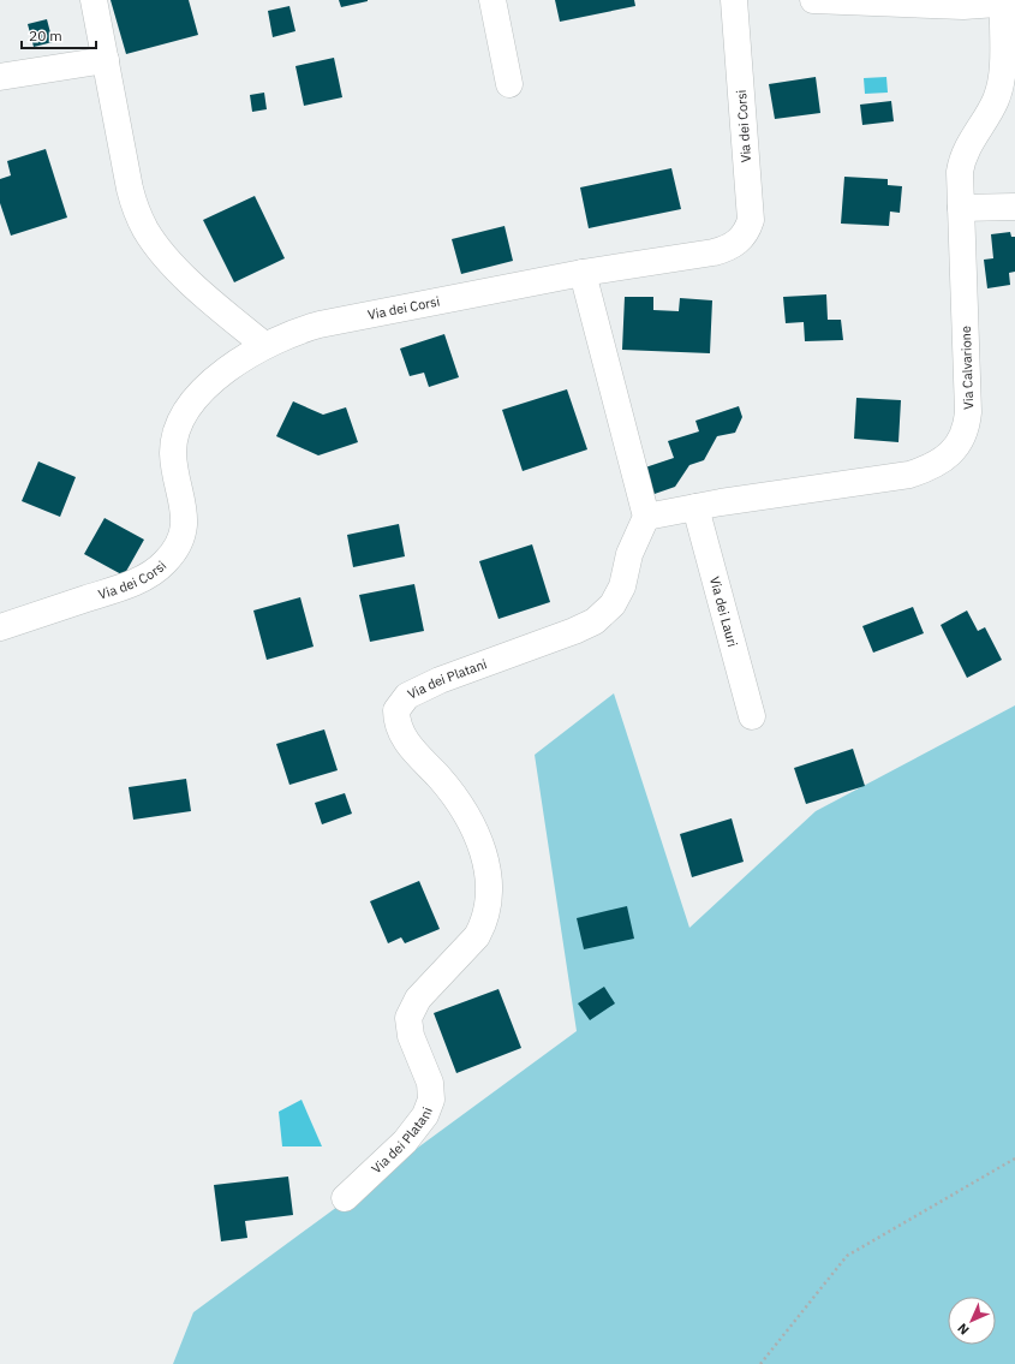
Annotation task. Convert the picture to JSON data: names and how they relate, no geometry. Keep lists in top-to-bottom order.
{
  "streets": {
    "street": [
      "Via dei Corsi",
      "Via Calvarione",
      "Via dei Lauri",
      "Via dei Platani"
    ]
  },
  "crossings": [
    ["Via Calvarione", "Via dei Lauri"],
    ["Via Calvarione", "Via dei Platani"]
  ],
  "scale_bar": "20 m",
  "north": "bottom left"
}
